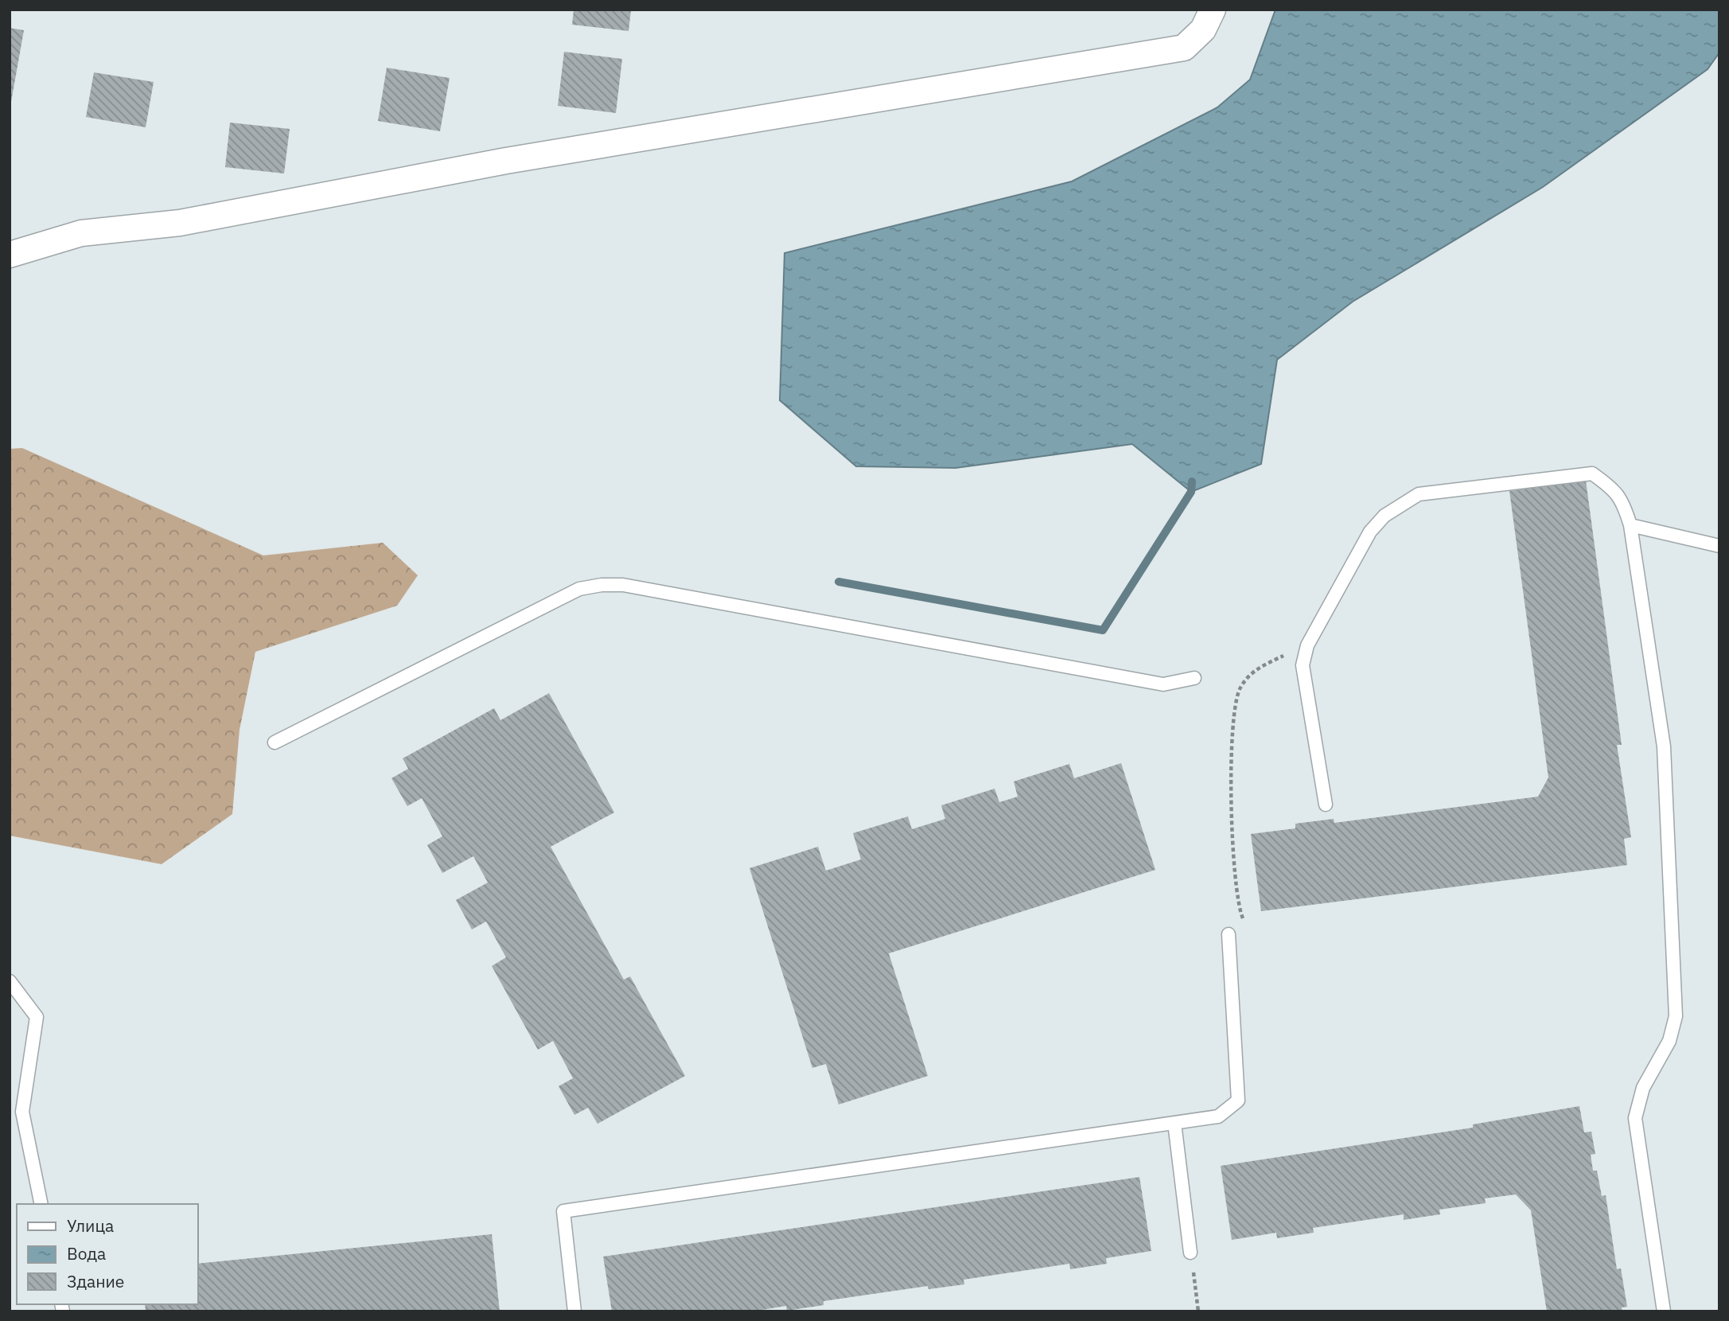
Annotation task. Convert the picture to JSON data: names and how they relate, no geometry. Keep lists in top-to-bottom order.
{
  "legend": ["Улица", "Вода", "Здание"]
}
